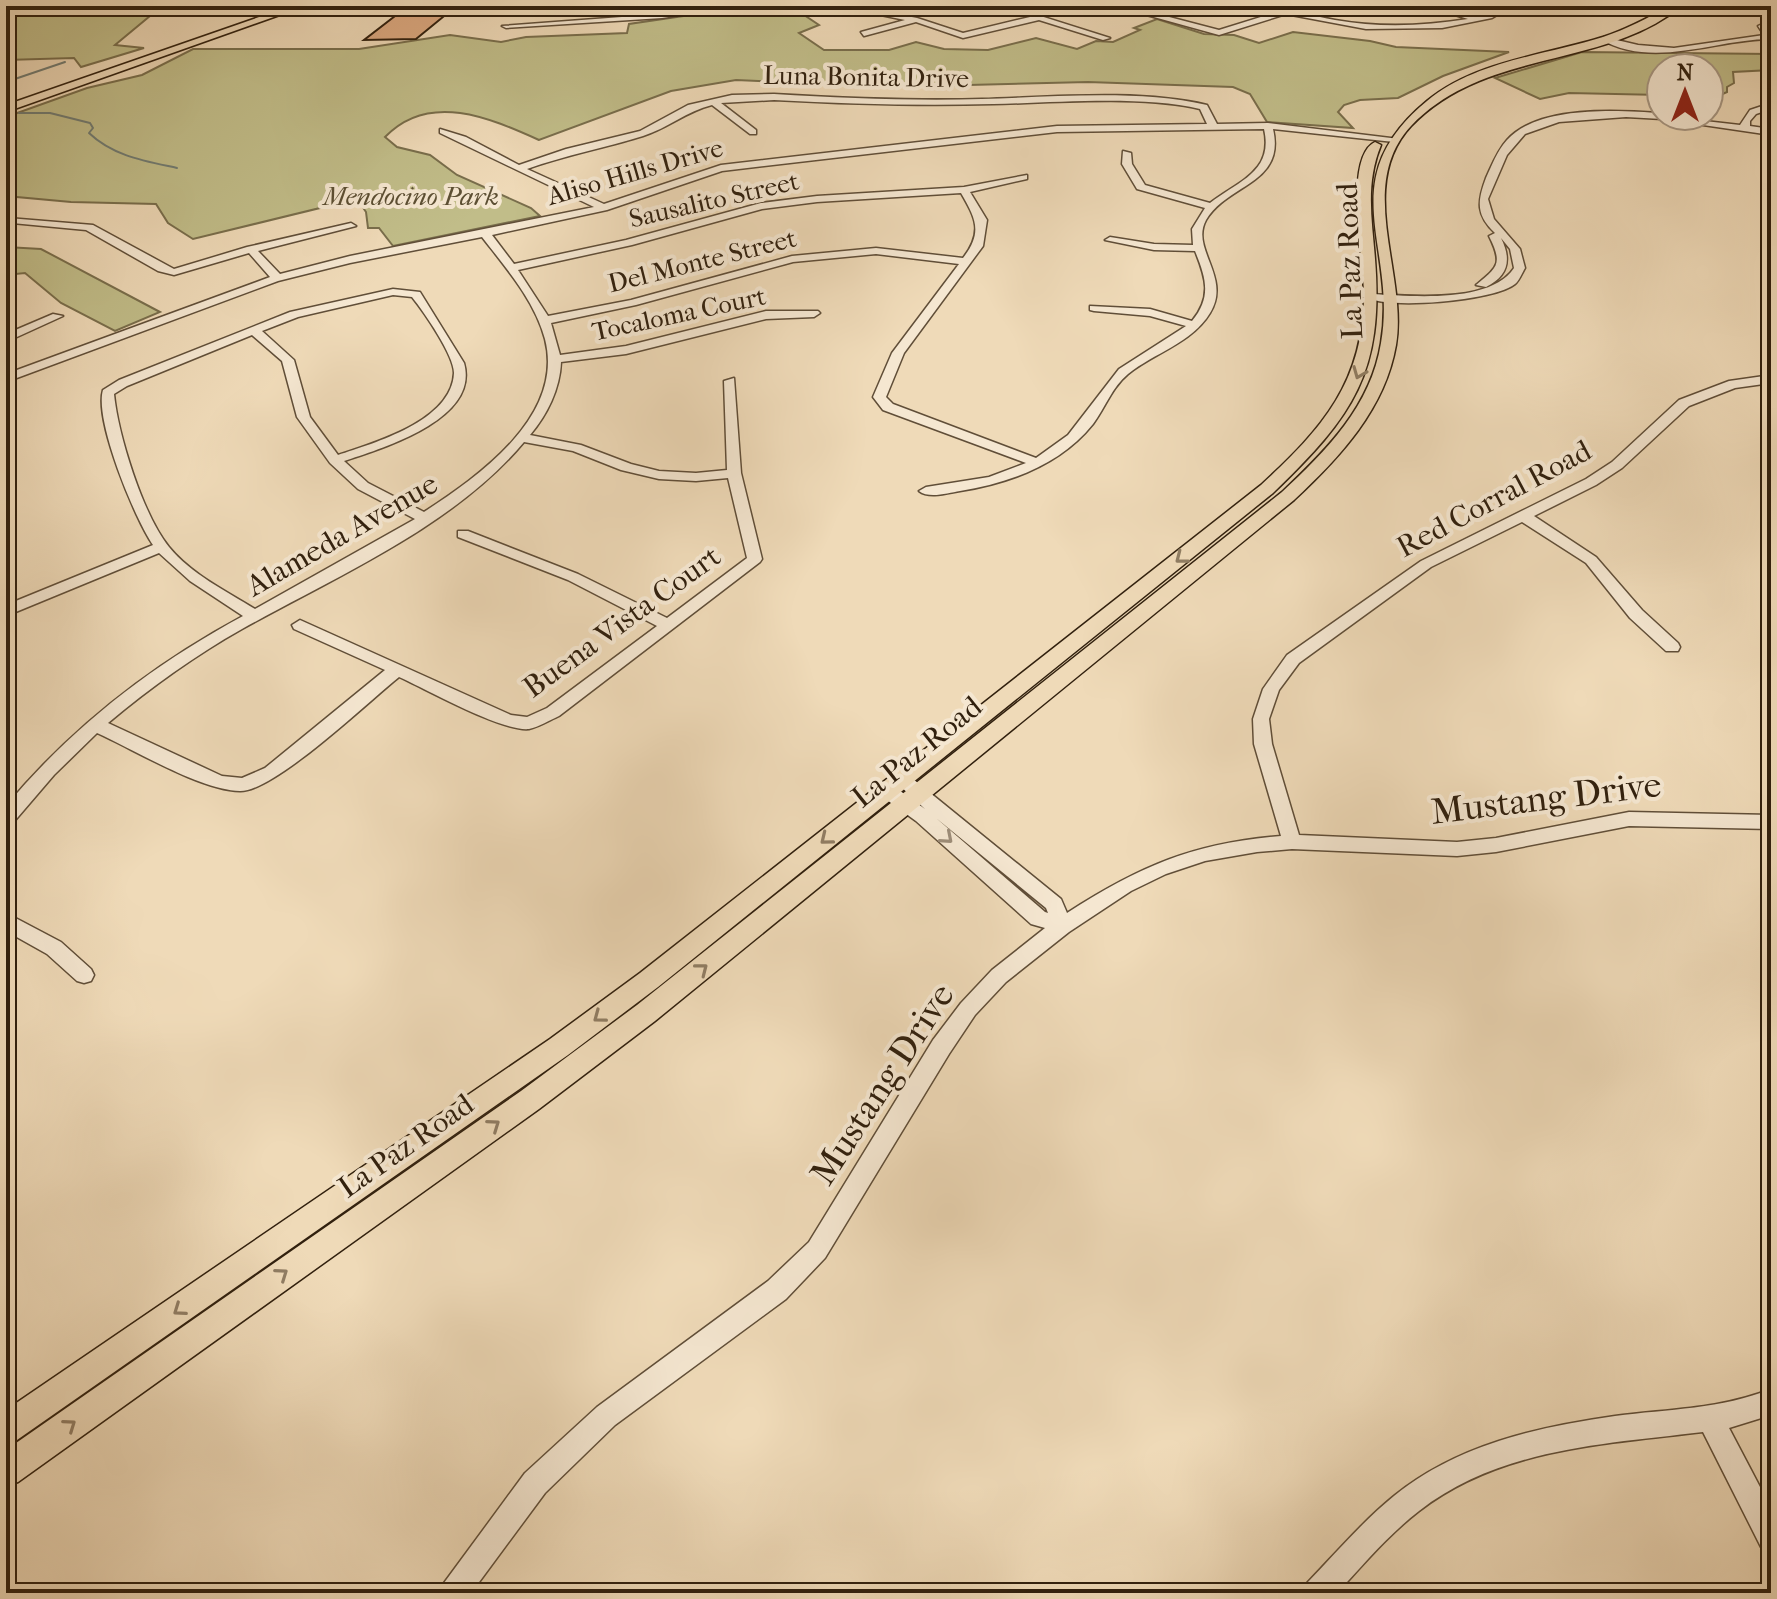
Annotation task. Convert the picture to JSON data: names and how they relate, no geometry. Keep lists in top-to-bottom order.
{
  "streets": {
    "main road": ["La Paz Road"],
    "street": [
      "Luna Bonita Drive",
      "Aliso Hills Drive",
      "Sausalito Street",
      "Del Monte Street",
      "Tocaloma Court",
      "Red Corral Road",
      "Alameda Avenue",
      "Buena Vista Court",
      "Mustang Drive"
    ]
  },
  "crossings": [
    ["Luna Bonita Drive", "Aliso Hills Drive"],
    ["Aliso Hills Drive", "La Paz Road"],
    ["Aliso Hills Drive", "Alameda Avenue"],
    ["Sausalito Street", "Alameda Avenue"],
    ["Del Monte Street", "Alameda Avenue"],
    ["Tocaloma Court", "Alameda Avenue"],
    ["Red Corral Road", "Mustang Drive"]
  ],
  "parks": ["Mendocino Park"],
  "north": "top"
}
